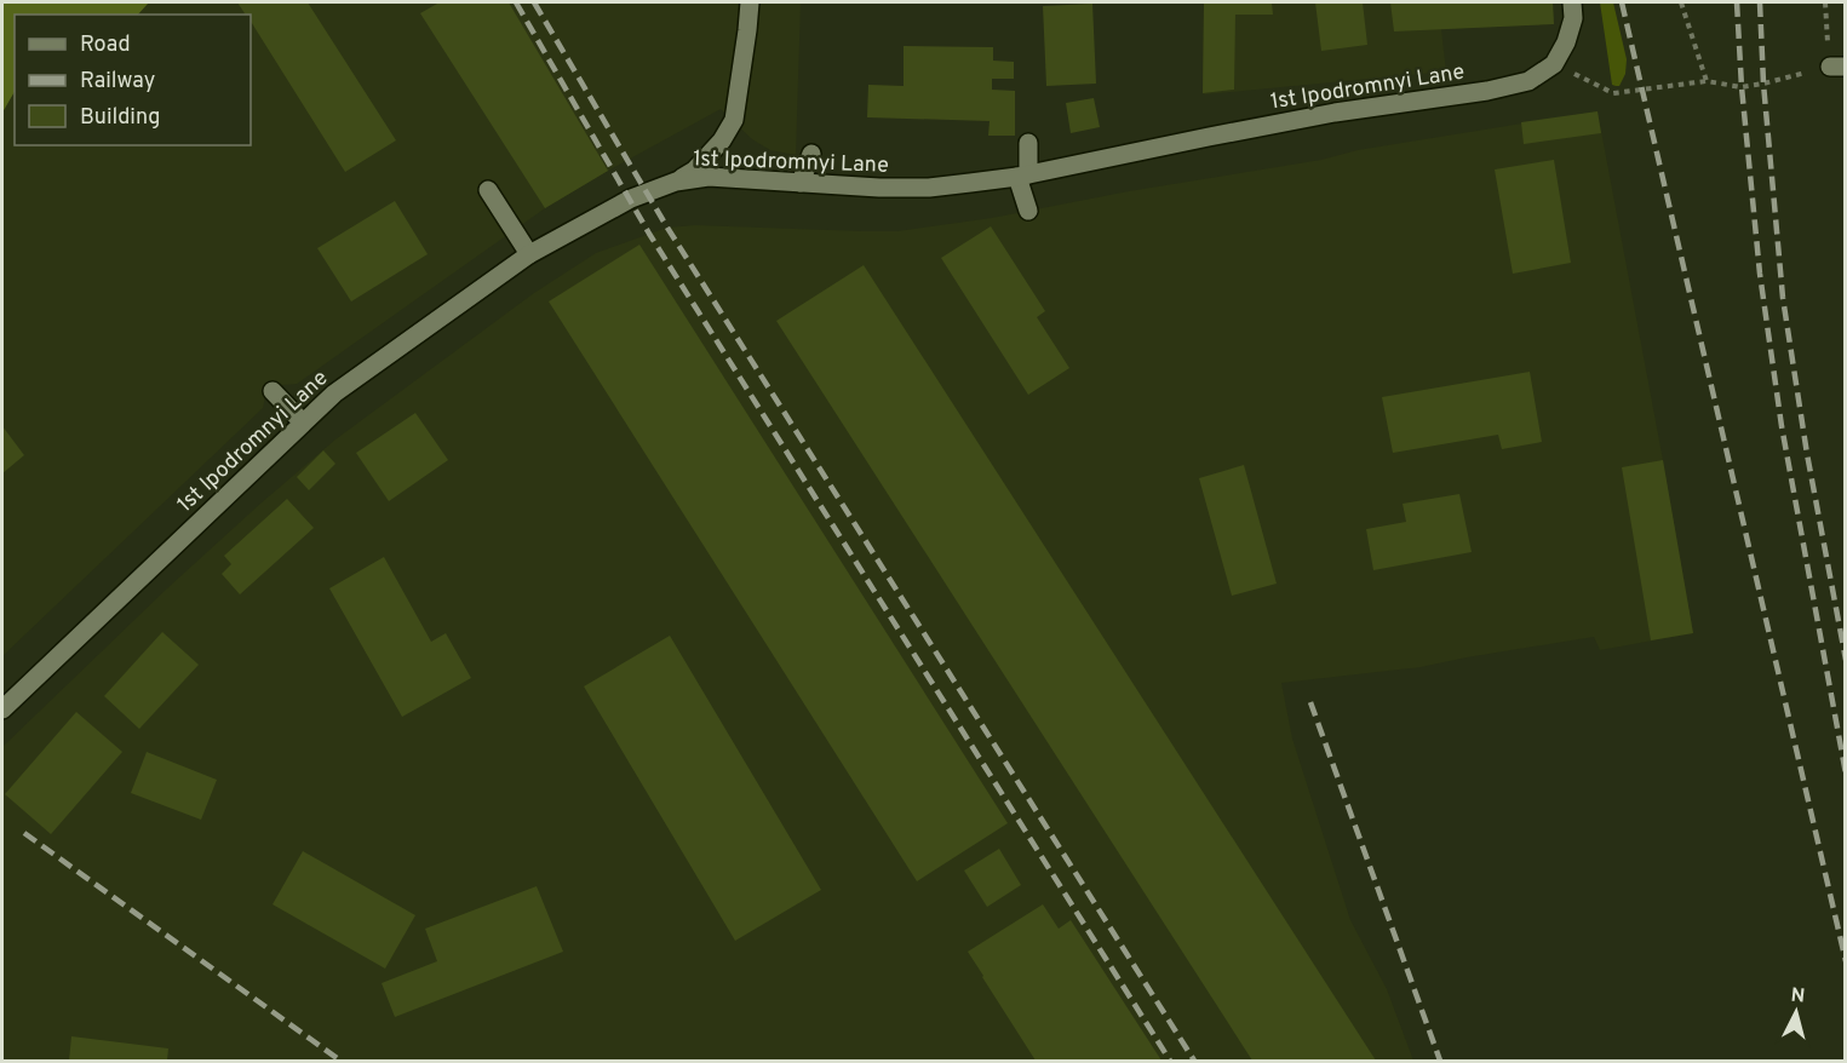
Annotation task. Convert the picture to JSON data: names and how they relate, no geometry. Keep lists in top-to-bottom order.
{
  "streets": {
    "street": ["1st Ipodromnyi Lane"]
  },
  "legend": ["Road", "Railway", "Building"],
  "north": "top"
}
